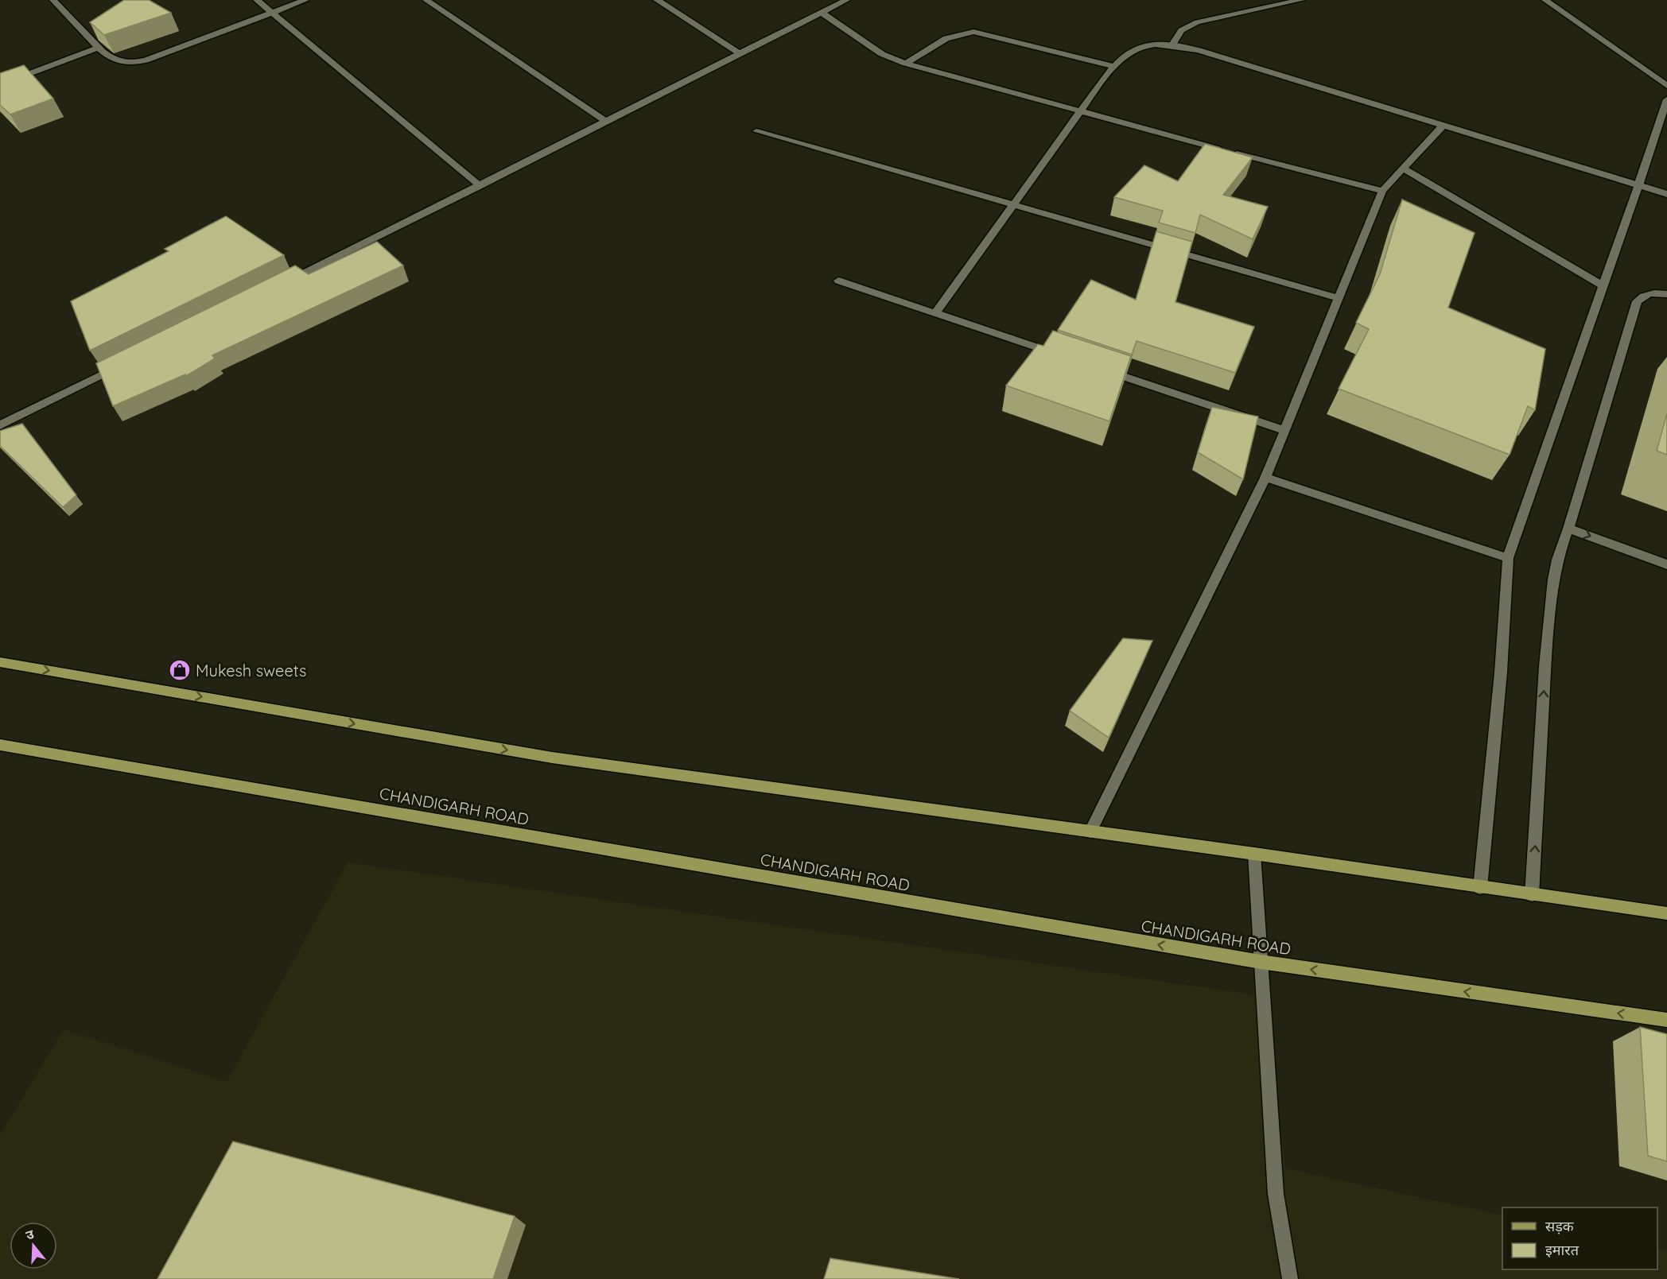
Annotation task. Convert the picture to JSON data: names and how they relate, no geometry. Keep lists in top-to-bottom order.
{
  "streets": {
    "main road": ["CHANDIGARH ROAD"]
  },
  "places": {
    "shop": ["Mukesh sweets"]
  },
  "legend": ["सड़क", "इमारत"],
  "north": "top"
}
